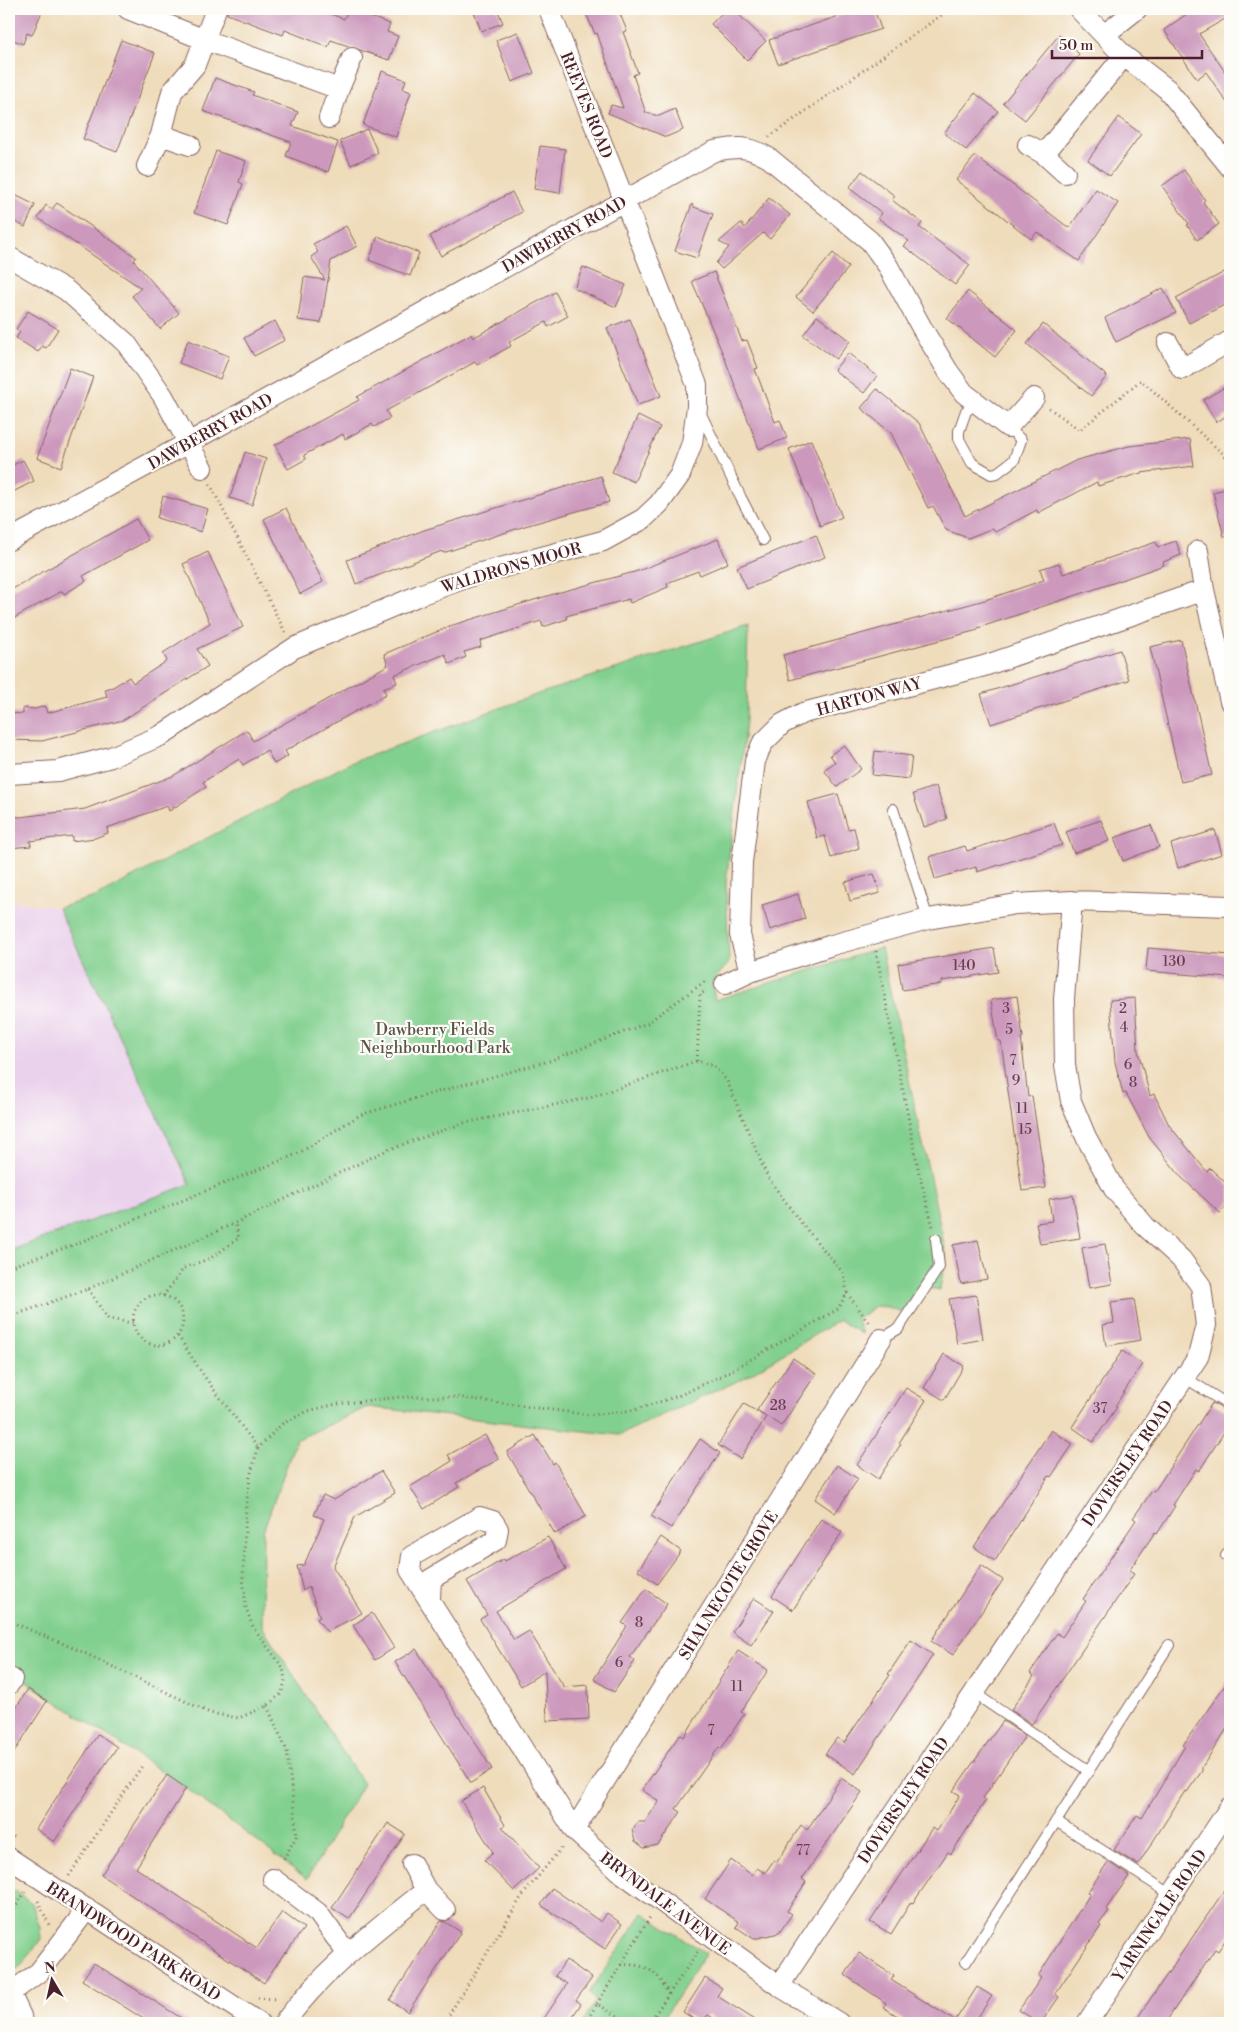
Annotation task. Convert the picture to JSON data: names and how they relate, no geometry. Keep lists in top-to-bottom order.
{
  "streets": {
    "street": [
      "REEVES ROAD",
      "DAWBERRY ROAD",
      "WALDRONS MOOR",
      "HARTON WAY",
      "DOVERSLEY ROAD",
      "SHALNECOTE GROVE",
      "BRYNDALE AVENUE",
      "YARNINGALE ROAD",
      "BRANDWOOD PARK ROAD"
    ]
  },
  "crossings": [
    ["REEVES ROAD", "DAWBERRY ROAD"],
    ["REEVES ROAD", "WALDRONS MOOR"],
    ["DAWBERRY ROAD", "WALDRONS MOOR"],
    ["DOVERSLEY ROAD", "BRYNDALE AVENUE"],
    ["SHALNECOTE GROVE", "BRYNDALE AVENUE"]
  ],
  "parks": ["Dawberry Fields Neighbourhood Park"],
  "house_numbers": [
    "130",
    "140",
    "3",
    "2",
    "4",
    "5",
    "7",
    "6",
    "9",
    "8",
    "11",
    "15",
    "28",
    "37",
    "8",
    "6",
    "11",
    "7",
    "77"
  ],
  "scale_bar": "50 m",
  "north": "top"
}
